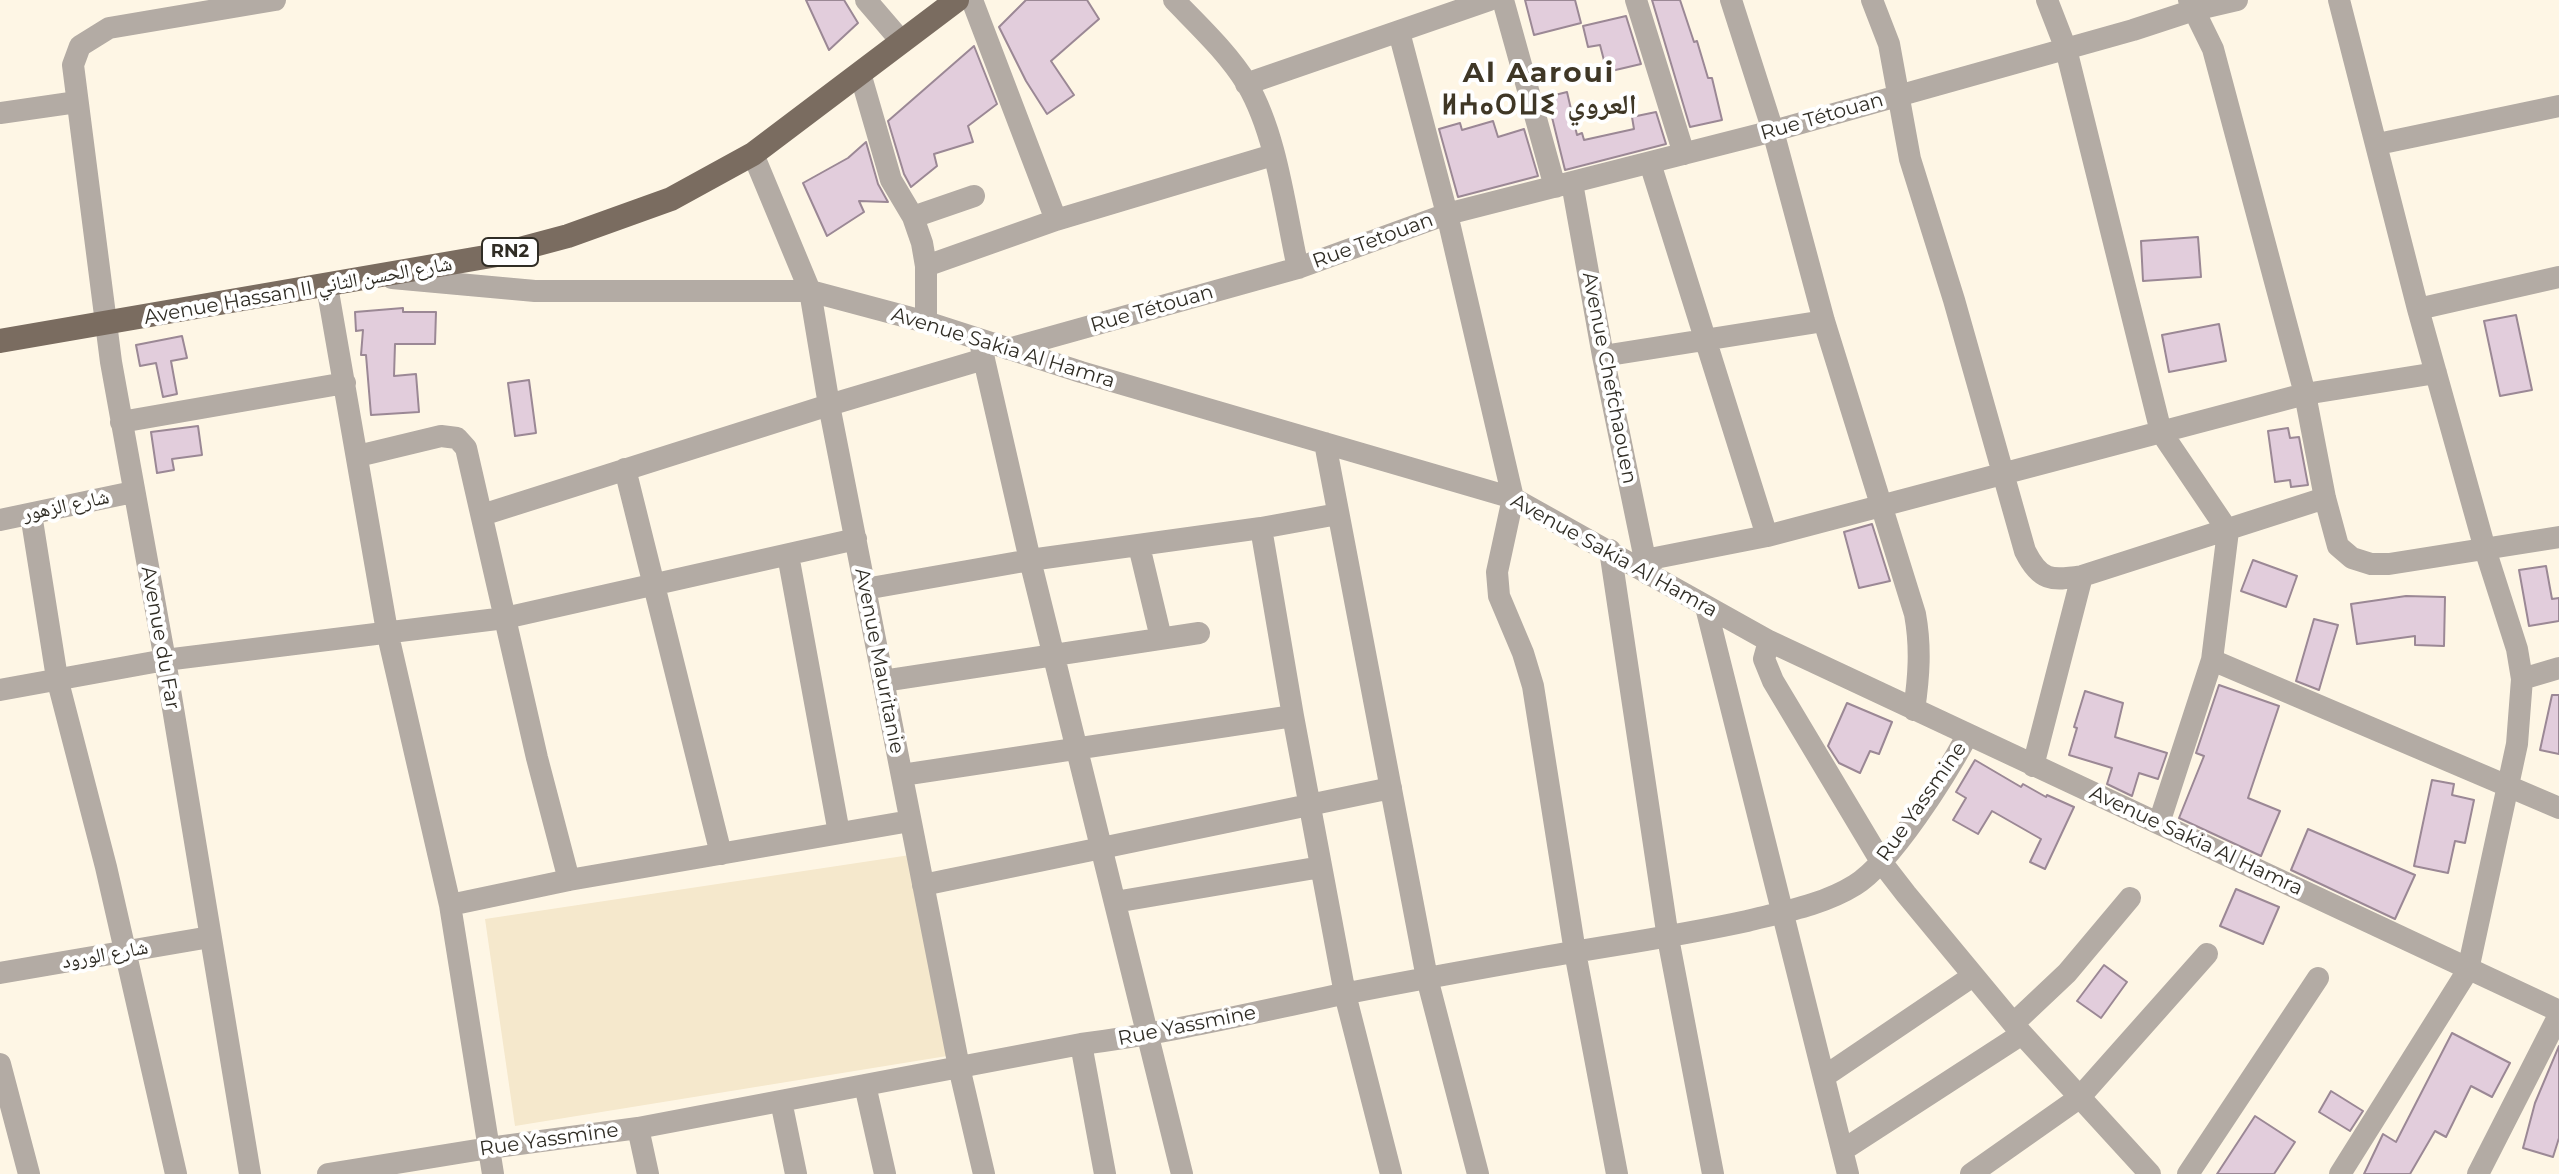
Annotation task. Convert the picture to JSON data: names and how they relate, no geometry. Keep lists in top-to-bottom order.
{
  "streets": {
    "main road": ["RN2", "Avenue Hassan II شارع الحسن الثاني"],
    "street": [
      "Rue Tétouan",
      "Rue Tetouan",
      "Avenue Sakia Al Hamra",
      "Avenue Chefchaouen",
      "شارع الزهور",
      "Avenue du Far",
      "Avenue Mauritanie",
      "Rue Yassmine",
      "شارع الورود"
    ]
  },
  "crossings": [
    ["Rue Tétouan", "Rue Tetouan"],
    ["Rue Tétouan", "Avenue Sakia Al Hamra"],
    ["Rue Tétouan", "Avenue Chefchaouen"],
    ["Avenue Hassan II شارع الحسن الثاني", "Avenue Sakia Al Hamra"],
    ["Avenue Hassan II شارع الحسن الثاني", "Avenue du Far"],
    ["Avenue Hassan II شارع الحسن الثاني", "Avenue Mauritanie"],
    ["Avenue Sakia Al Hamra", "Avenue Chefchaouen"],
    ["Avenue Sakia Al Hamra", "Avenue Mauritanie"],
    ["Avenue Sakia Al Hamra", "Rue Yassmine"],
    ["شارع الزهور", "Avenue du Far"],
    ["Avenue du Far", "شارع الورود"],
    ["Avenue Mauritanie", "Rue Yassmine"]
  ],
  "districts": ["Al Aaroui ⵍⵄⴰⵔⵡⵉ العروي"]
}
